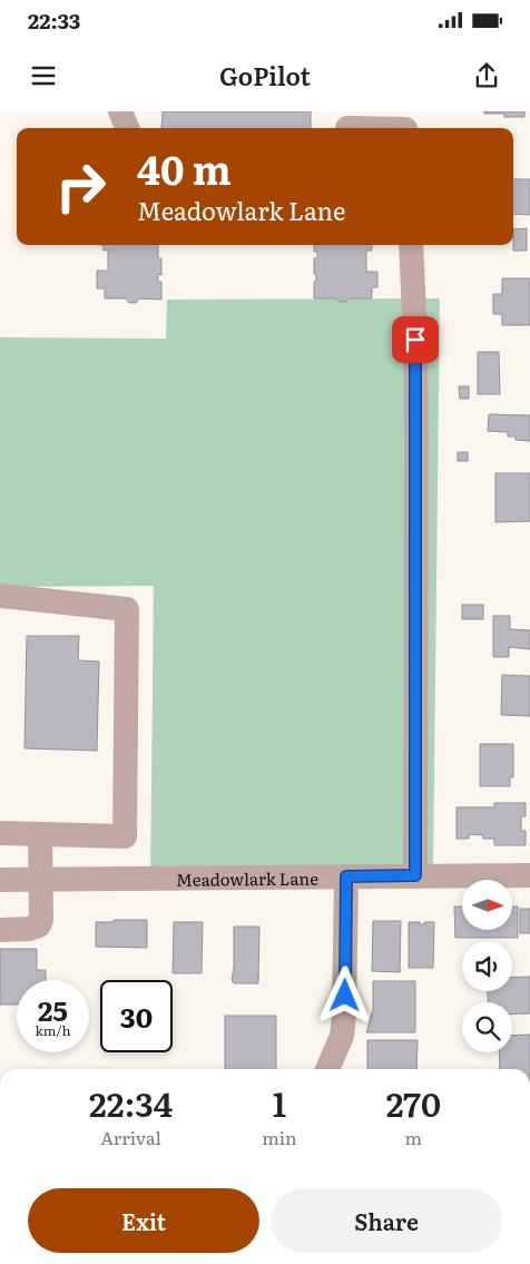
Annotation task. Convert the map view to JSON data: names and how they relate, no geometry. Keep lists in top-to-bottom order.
{
  "streets": {
    "street": ["Meadowlark Lane"]
  },
  "north": "right",
  "page": {
    "status": "22:33",
    "header": "GoPilot",
    "turn": ["40 m", "Meadowlark Lane"],
    "speed": "25 km/h",
    "limit": "30",
    "eta": [
      "22:34",
      "Arrival",
      "1",
      "min",
      "270",
      "m"
    ],
    "buttons": ["Exit", "Share"]
  }
}
